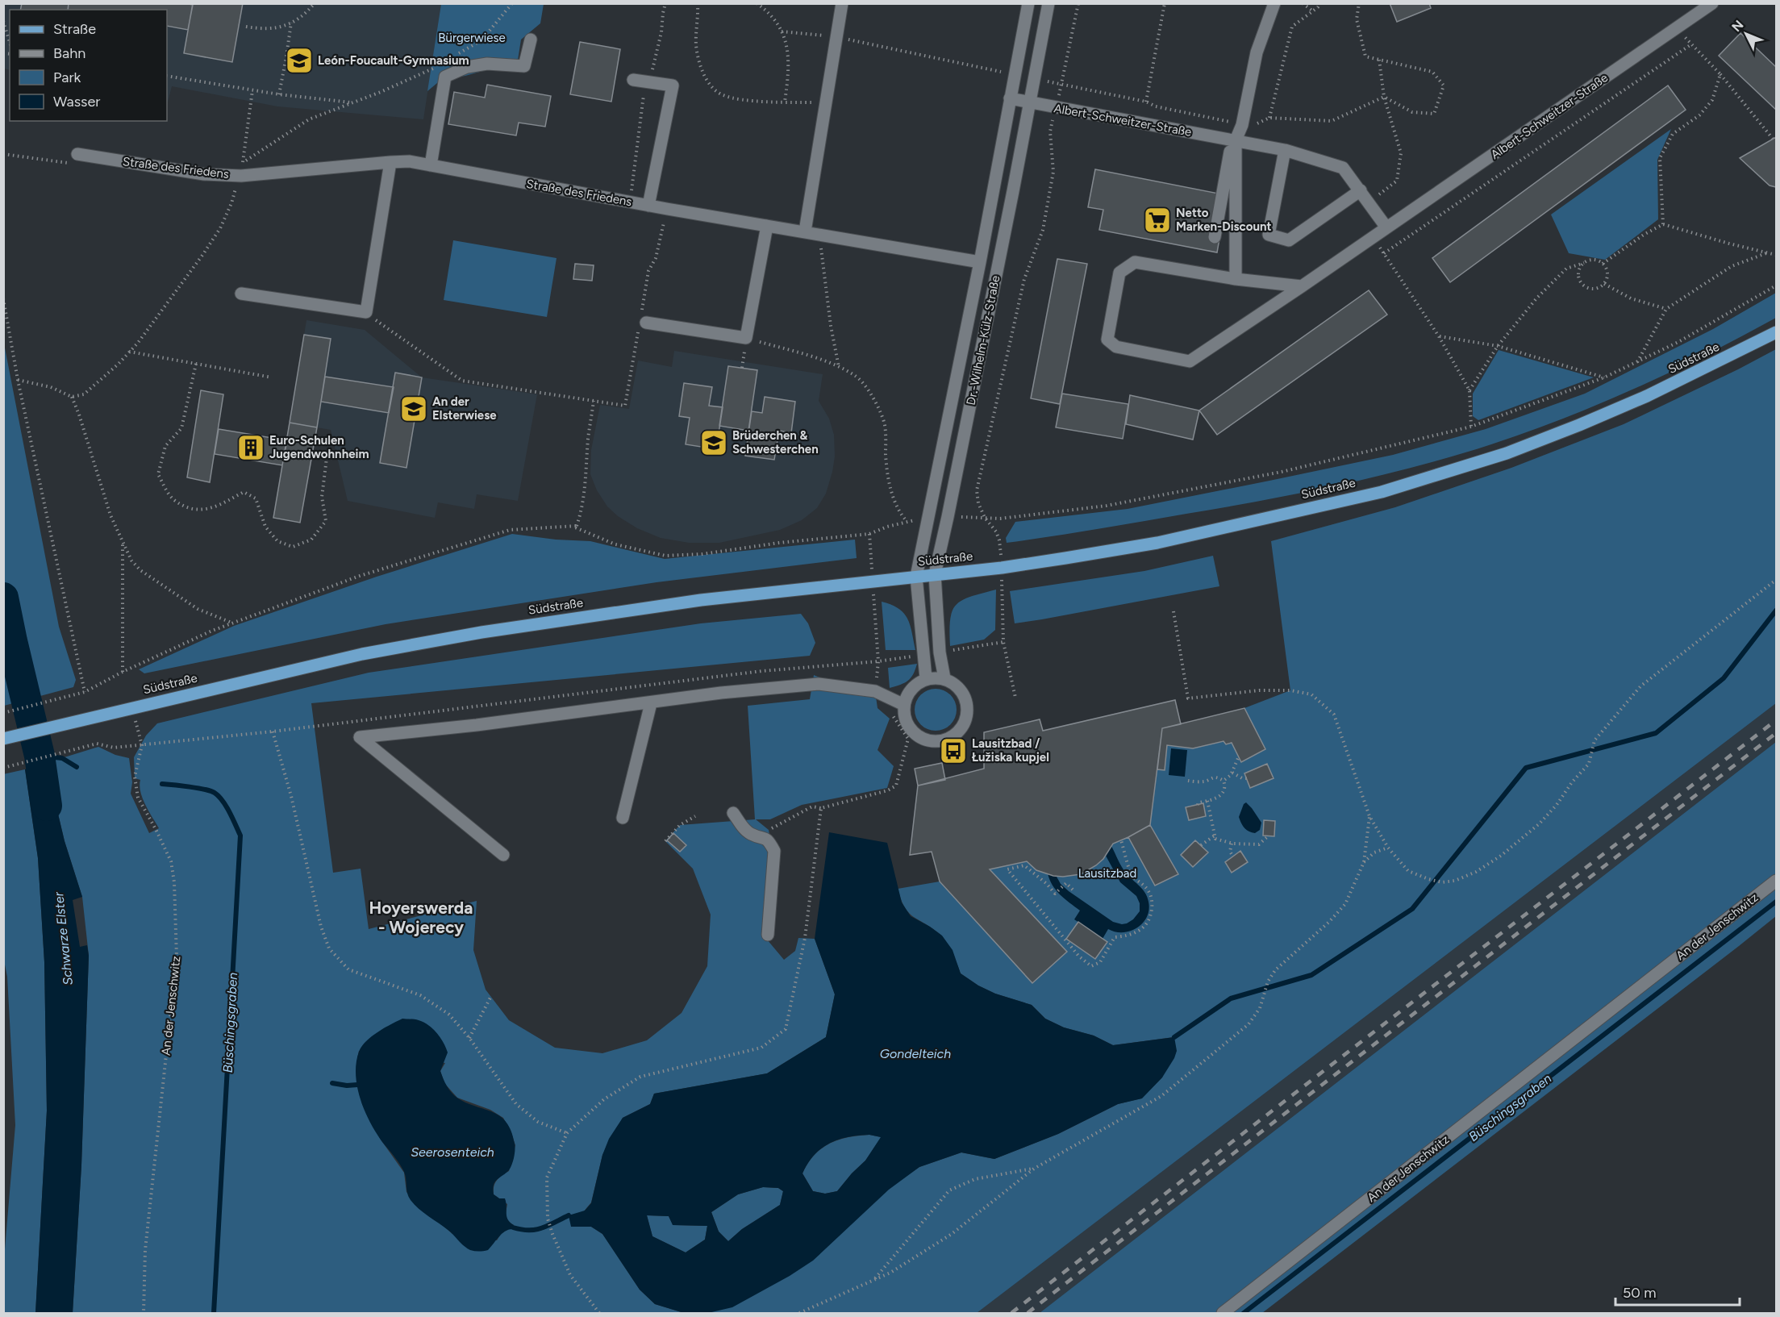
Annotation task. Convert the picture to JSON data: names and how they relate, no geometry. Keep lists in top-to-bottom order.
{
  "streets": {
    "main road": ["Südstraße"],
    "street": [
      "Albert-Schweitzer-Straße",
      "Straße des Friedens",
      "Dr.-Wilhelm-Külz-Straße",
      "An der Jenschwitz"
    ]
  },
  "crossings": [
    ["Albert-Schweitzer-Straße", "Dr.-Wilhelm-Külz-Straße"],
    ["Straße des Friedens", "Dr.-Wilhelm-Külz-Straße"],
    ["Dr.-Wilhelm-Külz-Straße", "Südstraße"],
    ["Südstraße", "An der Jenschwitz"]
  ],
  "districts": ["Hoyerswerda - Wojerecy"],
  "water": [
    "Schwarze Elster",
    "Büschingsgraben",
    "Gondelteich",
    "Seerosenteich"
  ],
  "parks": ["Bürgerwiese", "Lausitzbad"],
  "places": {
    "school or university": ["León-Foucault-Gymnasium", "An der Elsterwiese", "Brüderchen & Schwesterchen"],
    "supermarket": ["Netto Marken-Discount"],
    "building": ["Euro-Schulen Jugendwohnheim"],
    "bus stop": ["Lausitzbad / Łužiska kupjel"]
  },
  "legend": [
    "Straße",
    "Bahn",
    "Park",
    "Wasser"
  ],
  "scale_bar": "50 m",
  "north": "top left"
}
